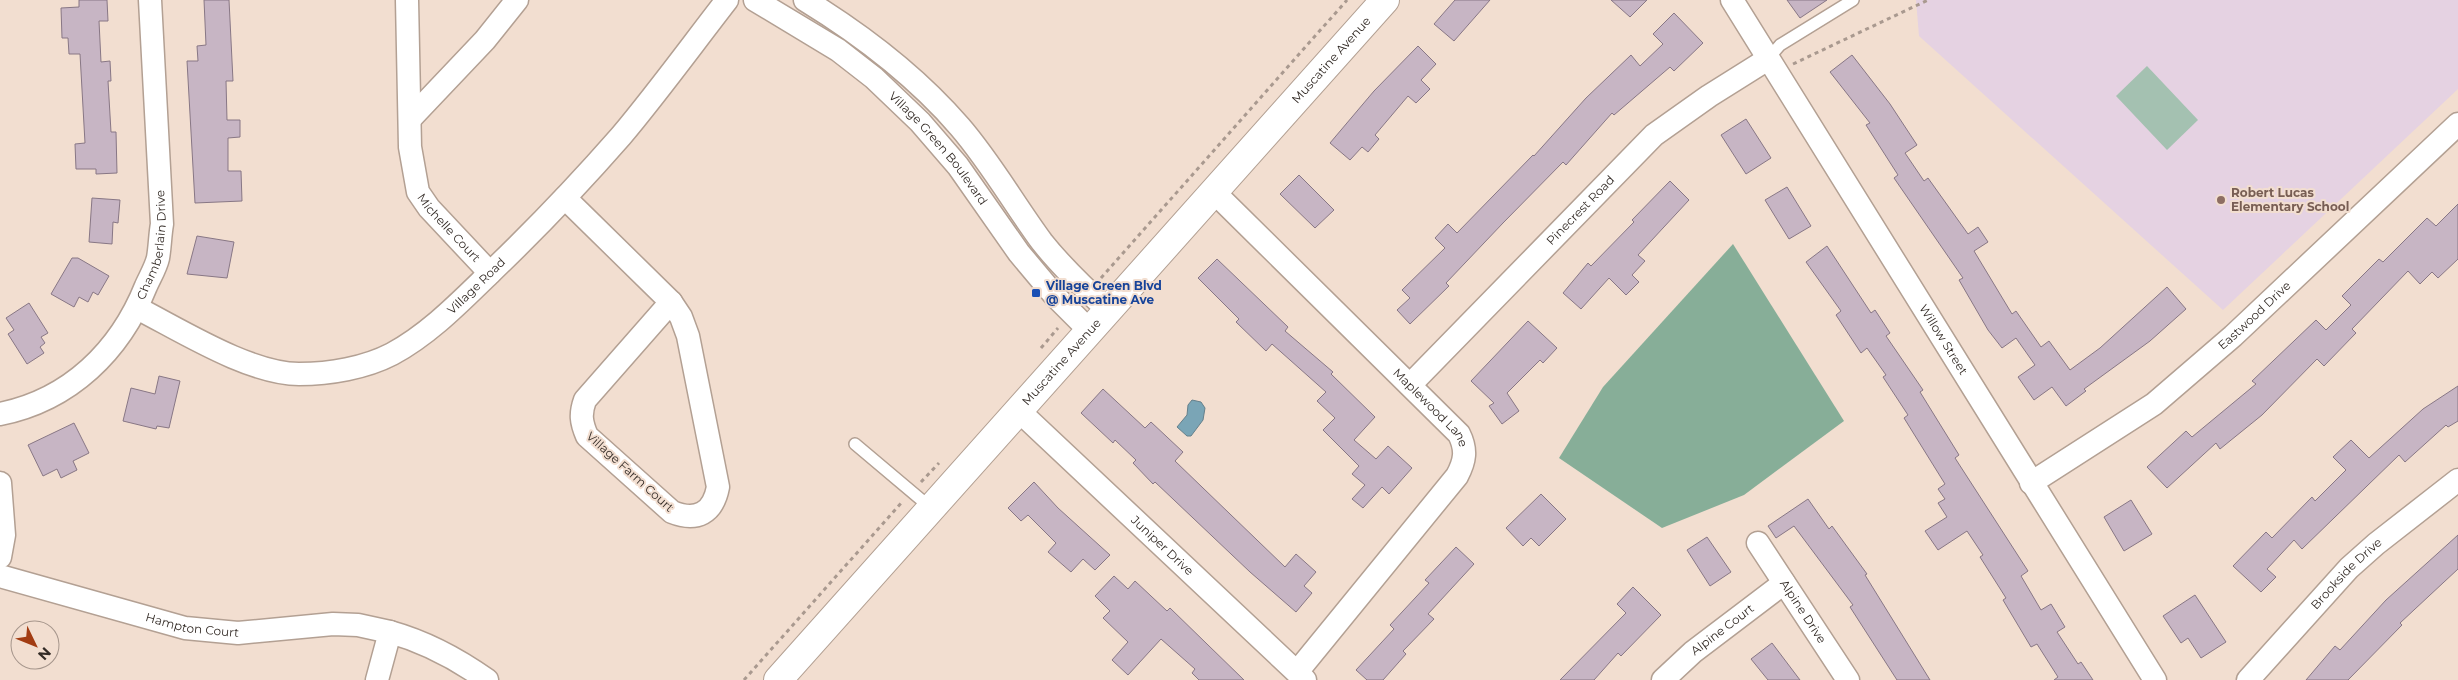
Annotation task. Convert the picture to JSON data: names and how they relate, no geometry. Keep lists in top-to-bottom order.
{
  "streets": {
    "main road": ["Muscatine Avenue"],
    "street": [
      "Village Green Boulevard",
      "Pinecrest Road",
      "Michelle Court",
      "Chamberlain Drive",
      "Village Road",
      "Eastwood Drive",
      "Willow Street",
      "Maplewood Lane",
      "Village Farm Court",
      "Juniper Drive",
      "Brookside Drive",
      "Alpine Drive",
      "Hampton Court",
      "Alpine Court"
    ]
  },
  "crossings": [
    ["Muscatine Avenue", "Village Green Boulevard"],
    ["Muscatine Avenue", "Maplewood Lane"],
    ["Muscatine Avenue", "Juniper Drive"],
    ["Pinecrest Road", "Willow Street"],
    ["Pinecrest Road", "Maplewood Lane"],
    ["Michelle Court", "Village Road"],
    ["Chamberlain Drive", "Village Road"],
    ["Village Road", "Village Farm Court"],
    ["Eastwood Drive", "Willow Street"],
    ["Maplewood Lane", "Juniper Drive"],
    ["Alpine Drive", "Alpine Court"]
  ],
  "places": {
    "other": ["Robert Lucas Elementary School"],
    "transit": ["Village Green Blvd @ Muscatine Ave"]
  },
  "north": "bottom right"
}
